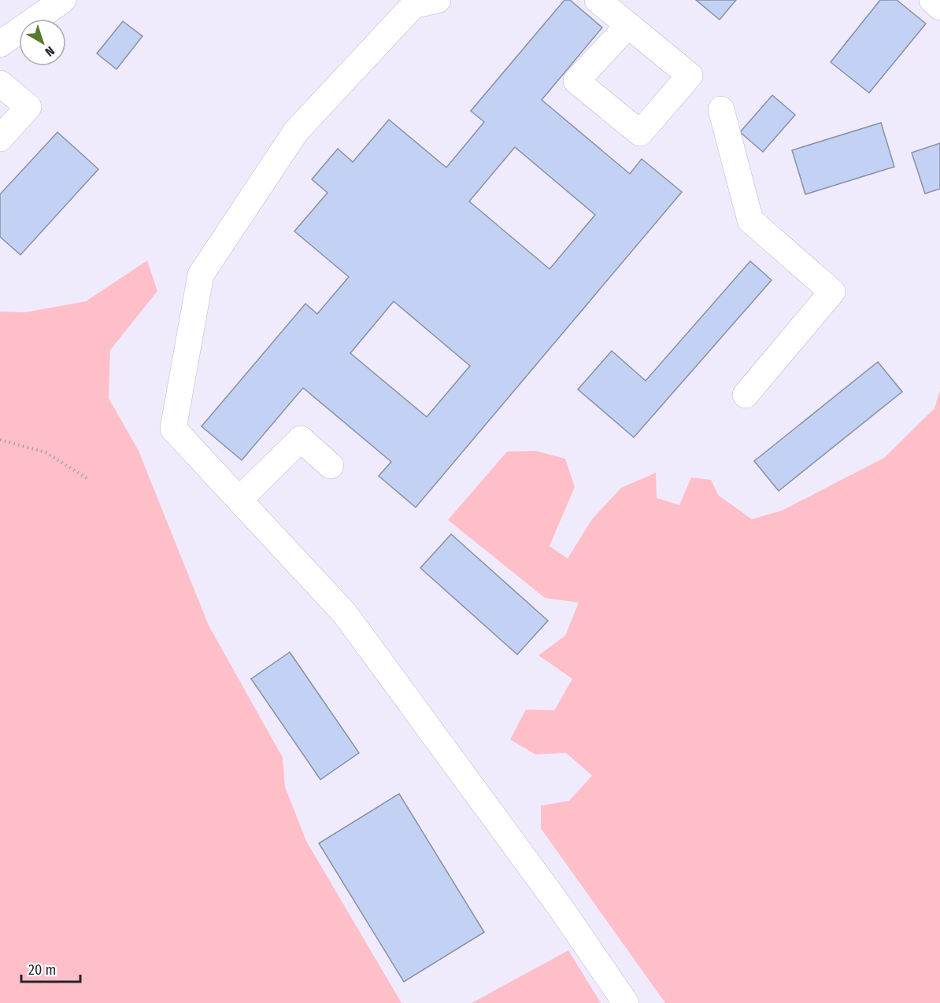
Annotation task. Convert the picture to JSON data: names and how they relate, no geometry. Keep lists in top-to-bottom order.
{
  "scale_bar": "20 m",
  "north": "bottom right"
}
